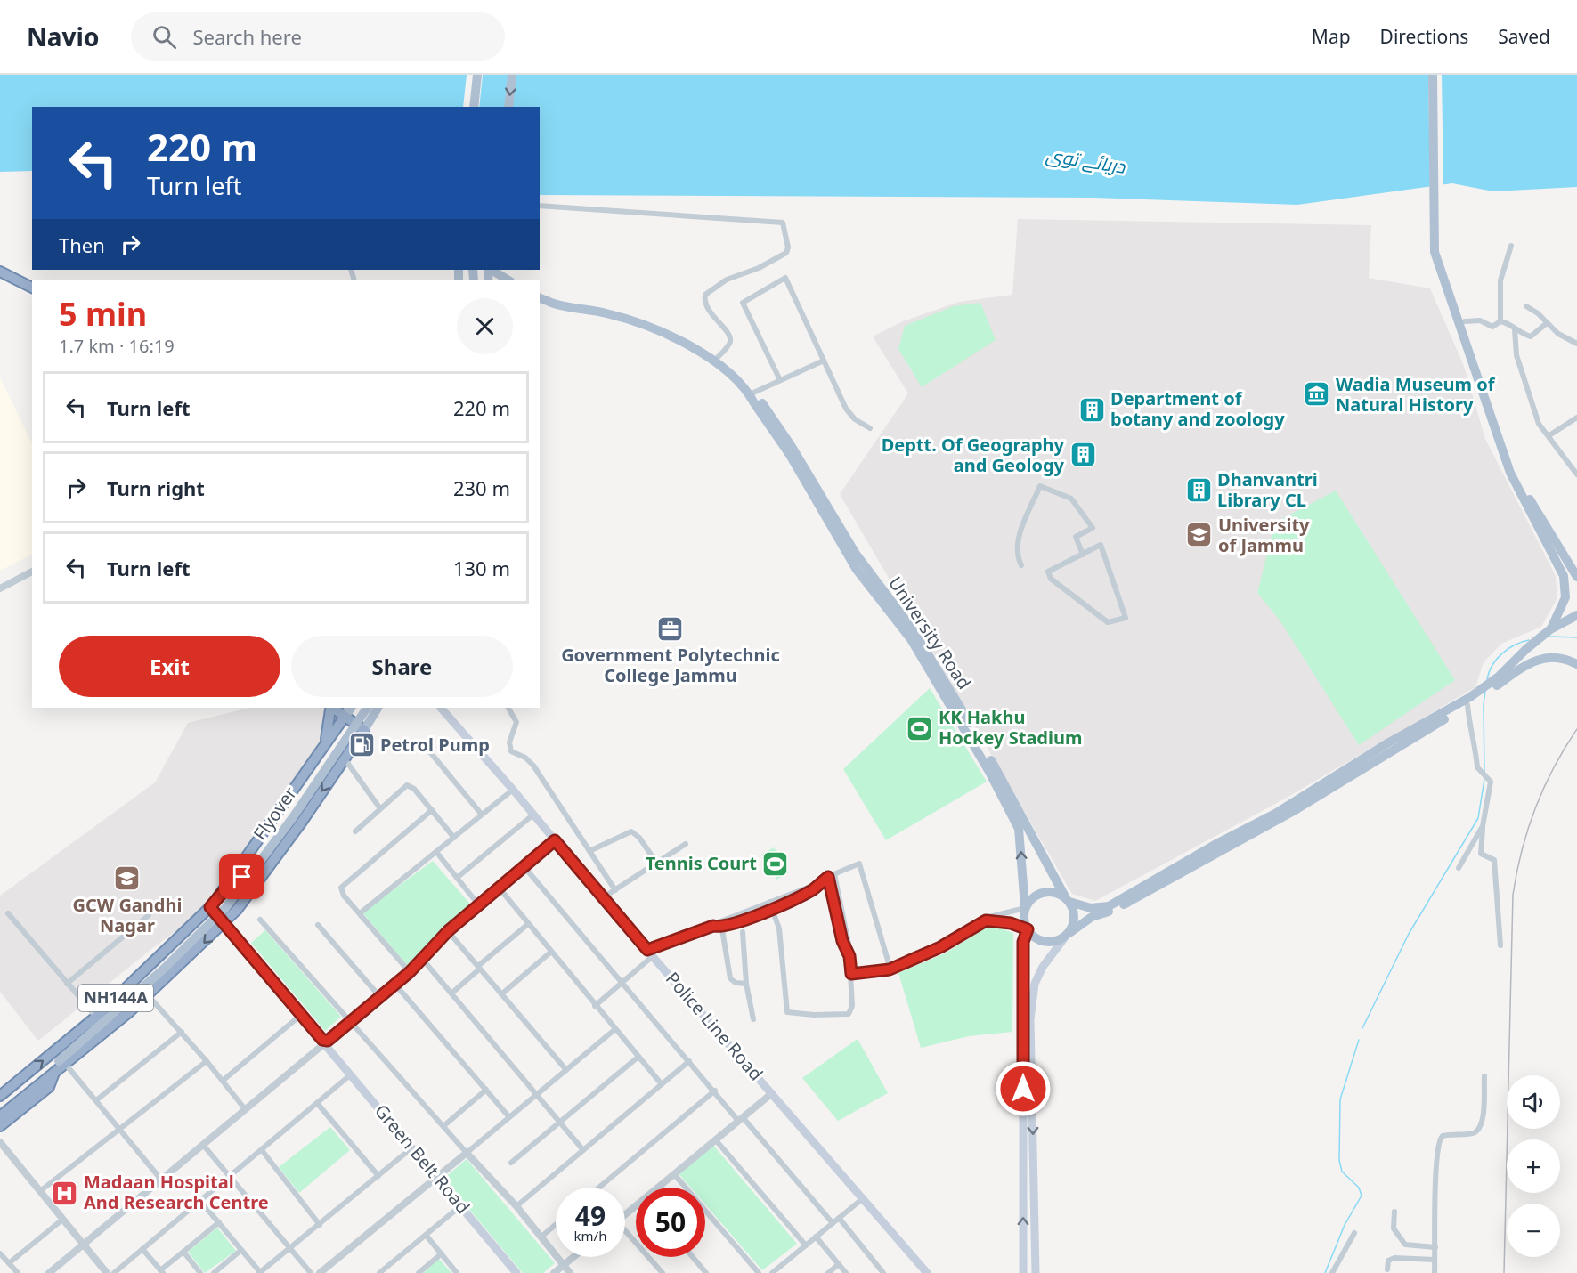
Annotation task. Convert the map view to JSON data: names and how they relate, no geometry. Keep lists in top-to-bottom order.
{
  "streets": {
    "highway": ["NH144A"],
    "main road": [
      "University Road",
      "Flyover",
      "Police Line Road",
      "Green Belt Road"
    ]
  },
  "crossings": [
    ["Flyover", "NH144A"],
    ["NH144A", "Green Belt Road"]
  ],
  "water": ["دریائے توی"],
  "places": {
    "museum": ["Wadia Museum of Natural History"],
    "building": ["Department of botany and zoology", "Deptt. Of Geography and Geology", "Dhanvantri Library CL"],
    "school or university": ["University of Jammu", "GCW Gandhi Nagar"],
    "office": ["Government Polytechnic College Jammu"],
    "sports": ["KK Hakhu Hockey Stadium", "Tennis Court"],
    "fuel station": ["Petrol Pump"],
    "hospital": ["Madaan Hospital And Research Centre"]
  },
  "page": {
    "header": "Navio",
    "search": "Search here",
    "nav": ["Map", "Directions", "Saved"],
    "turn": ["220 m", "Turn left"],
    "then": "Then",
    "heading": ["5 min", "1.7 km · 16:19"],
    "list": [
      {
        "name": "Turn left",
        "value": "220 m"
      },
      {
        "name": "Turn right",
        "value": "230 m"
      },
      {
        "name": "Turn left",
        "value": "130 m"
      }
    ],
    "buttons": ["Exit", "Share"],
    "map_buttons": ["+", "−"],
    "speed": "49 km/h",
    "limit": "50"
  }
}
